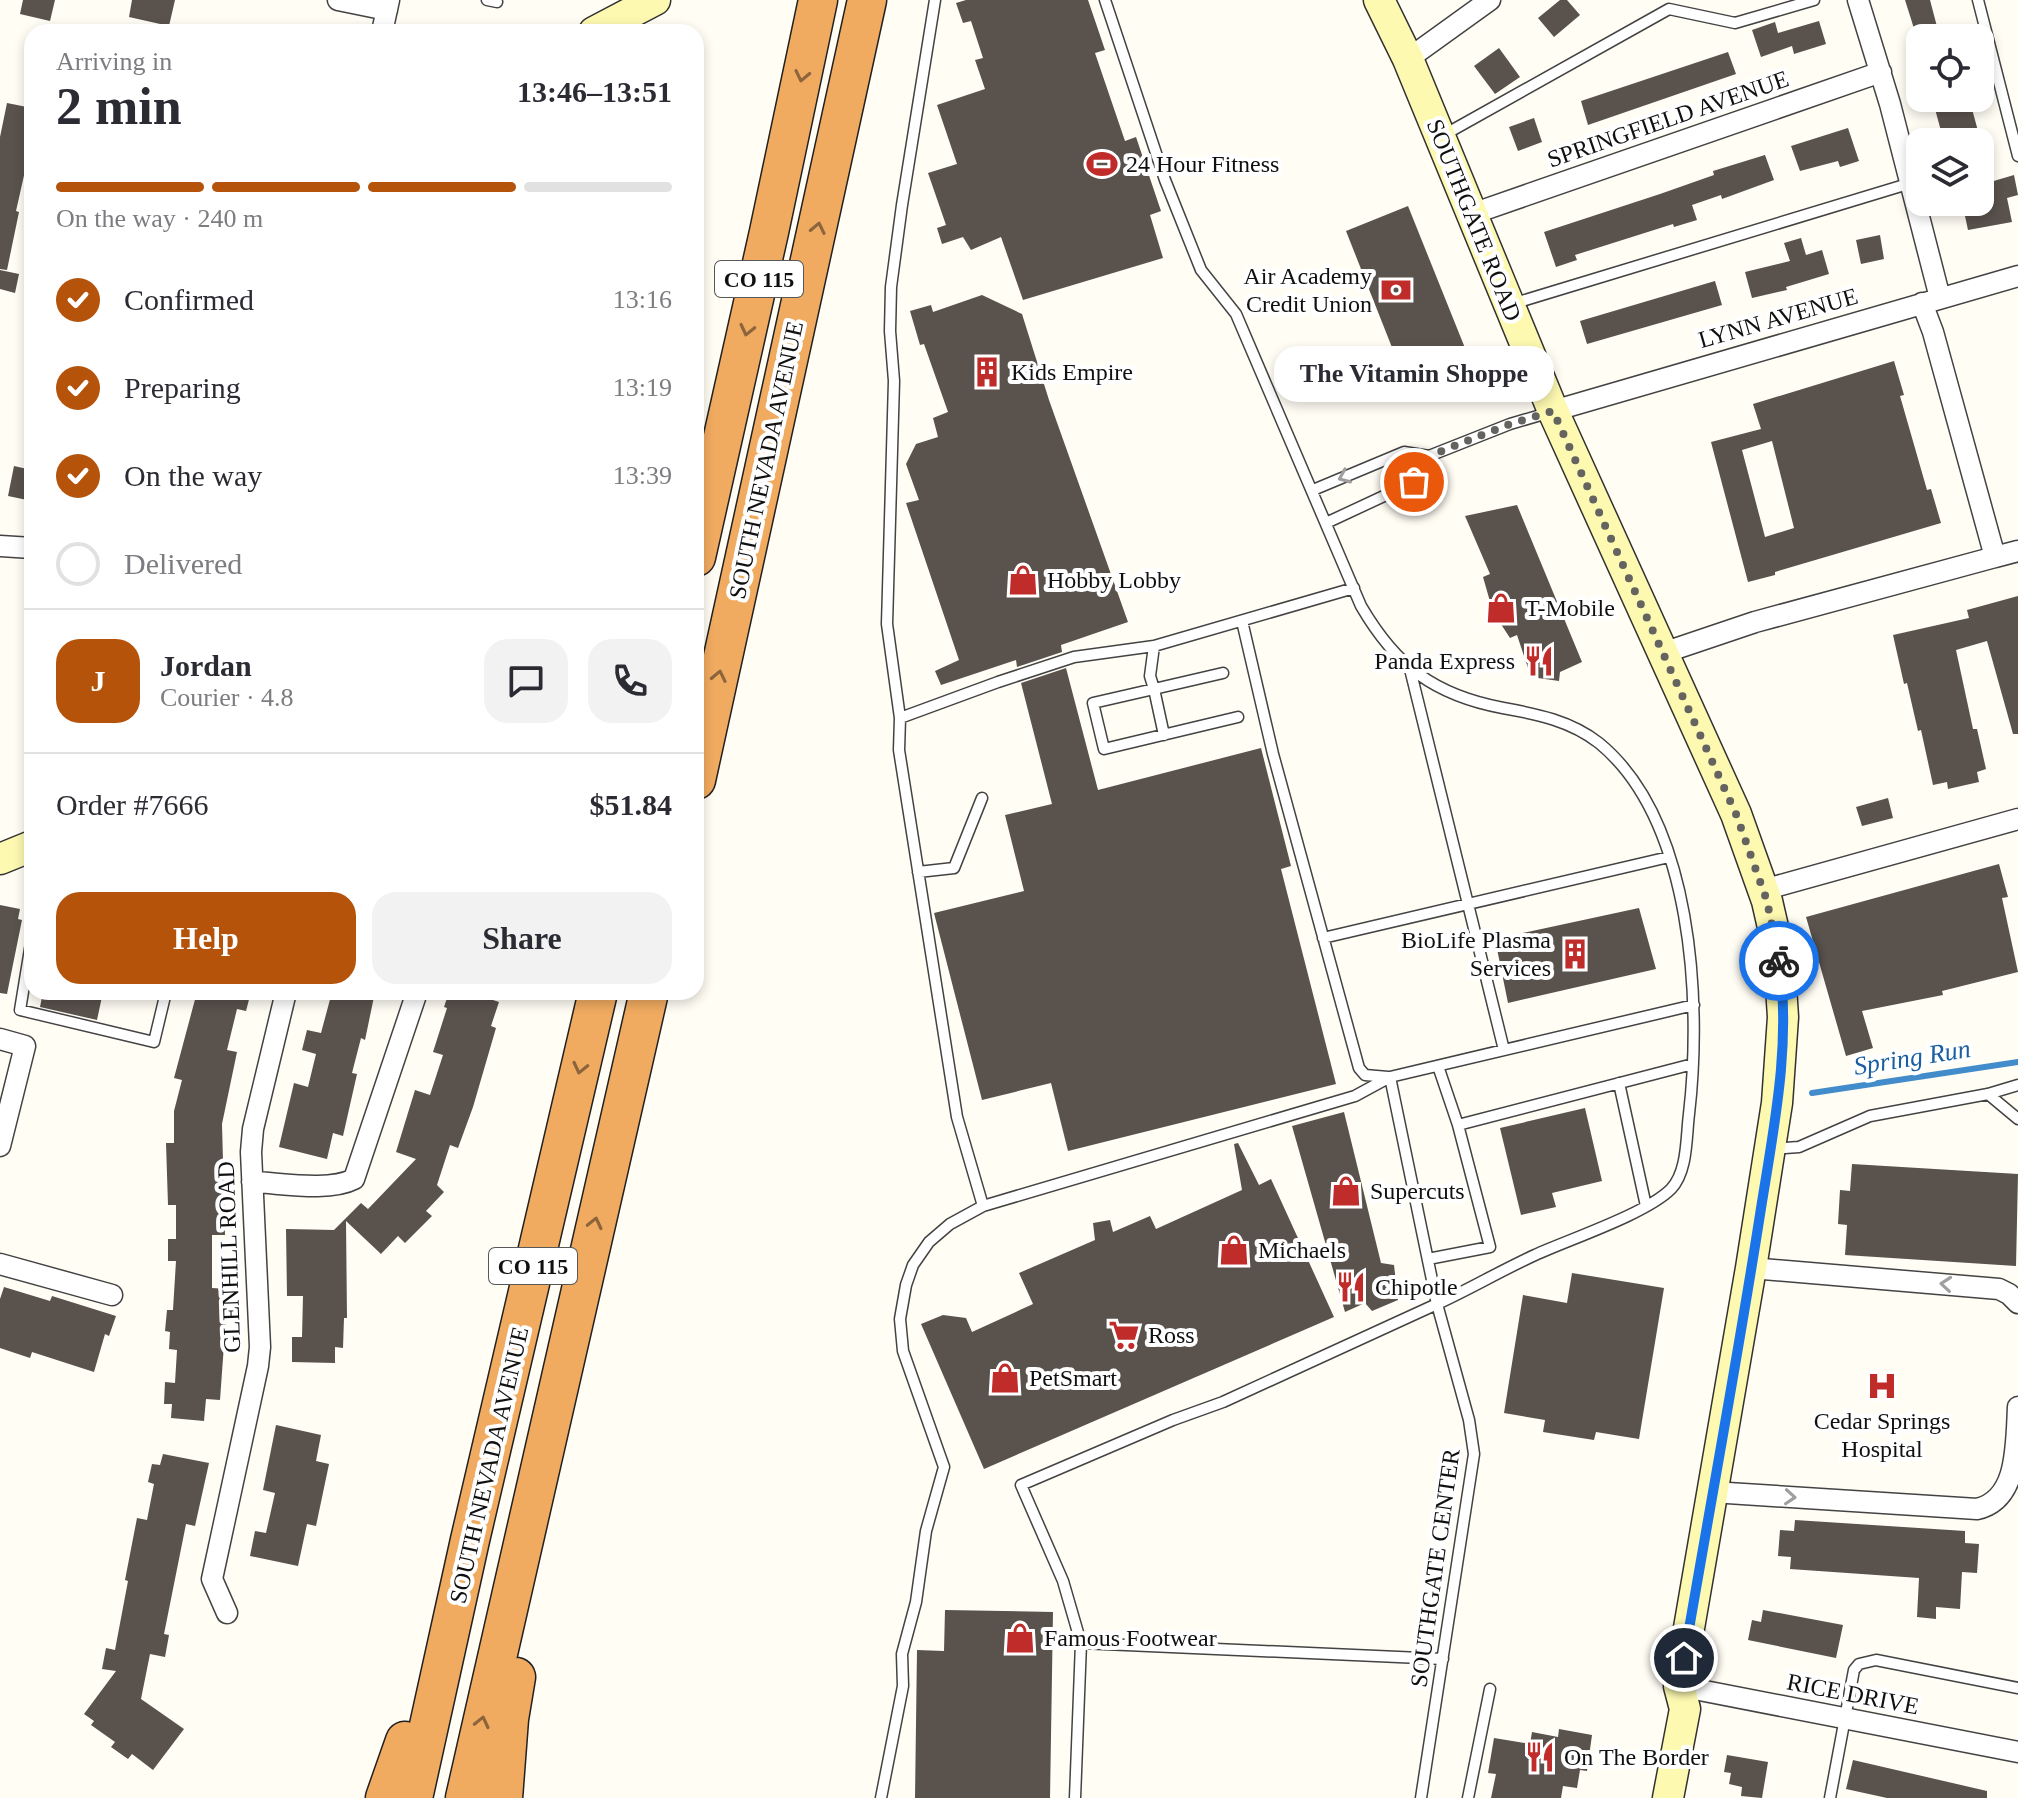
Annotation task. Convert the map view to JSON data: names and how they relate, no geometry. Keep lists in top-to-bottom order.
{
  "streets": {
    "highway": ["CO 115", "SOUTH NEVADA AVENUE"],
    "street": [
      "SPRINGFIELD AVENUE",
      "SOUTHGATE ROAD",
      "LYNN AVENUE",
      "GLENHILL ROAD",
      "RICE DRIVE"
    ],
    "lane": ["SOUTHGATE CENTER"]
  },
  "crossings": [
    ["SPRINGFIELD AVENUE", "SOUTHGATE ROAD"],
    ["SOUTHGATE ROAD", "LYNN AVENUE"],
    ["SOUTHGATE ROAD", "RICE DRIVE"]
  ],
  "water": ["Spring Run"],
  "places": {
    "sports": ["24 Hour Fitness"],
    "bank": ["Air Academy Credit Union"],
    "building": ["Kids Empire", "BioLife Plasma Services"],
    "other": ["The Vitamin Shoppe"],
    "shop": [
      "Hobby Lobby",
      "T-Mobile",
      "Supercuts",
      "Michaels",
      "PetSmart",
      "Famous Footwear"
    ],
    "restaurant": ["Panda Express", "Chipotle", "On The Border"],
    "supermarket": ["Ross"],
    "hospital": ["Cedar Springs Hospital"]
  },
  "page": {
    "heading": ["2 min", "Arriving in", "13:46–13:51"],
    "panel": [
      "Jordan",
      "Courier · 4.8",
      "Order #7666",
      "$51.84"
    ],
    "bar": "On the way · 240 m",
    "list": [
      ["Confirmed", "13:16"],
      ["Preparing", "13:19"],
      ["On the way", "13:39"],
      "Delivered"
    ],
    "bubble": "The Vitamin Shoppe",
    "round": "J",
    "buttons": ["Help", "Share"]
  }
}
